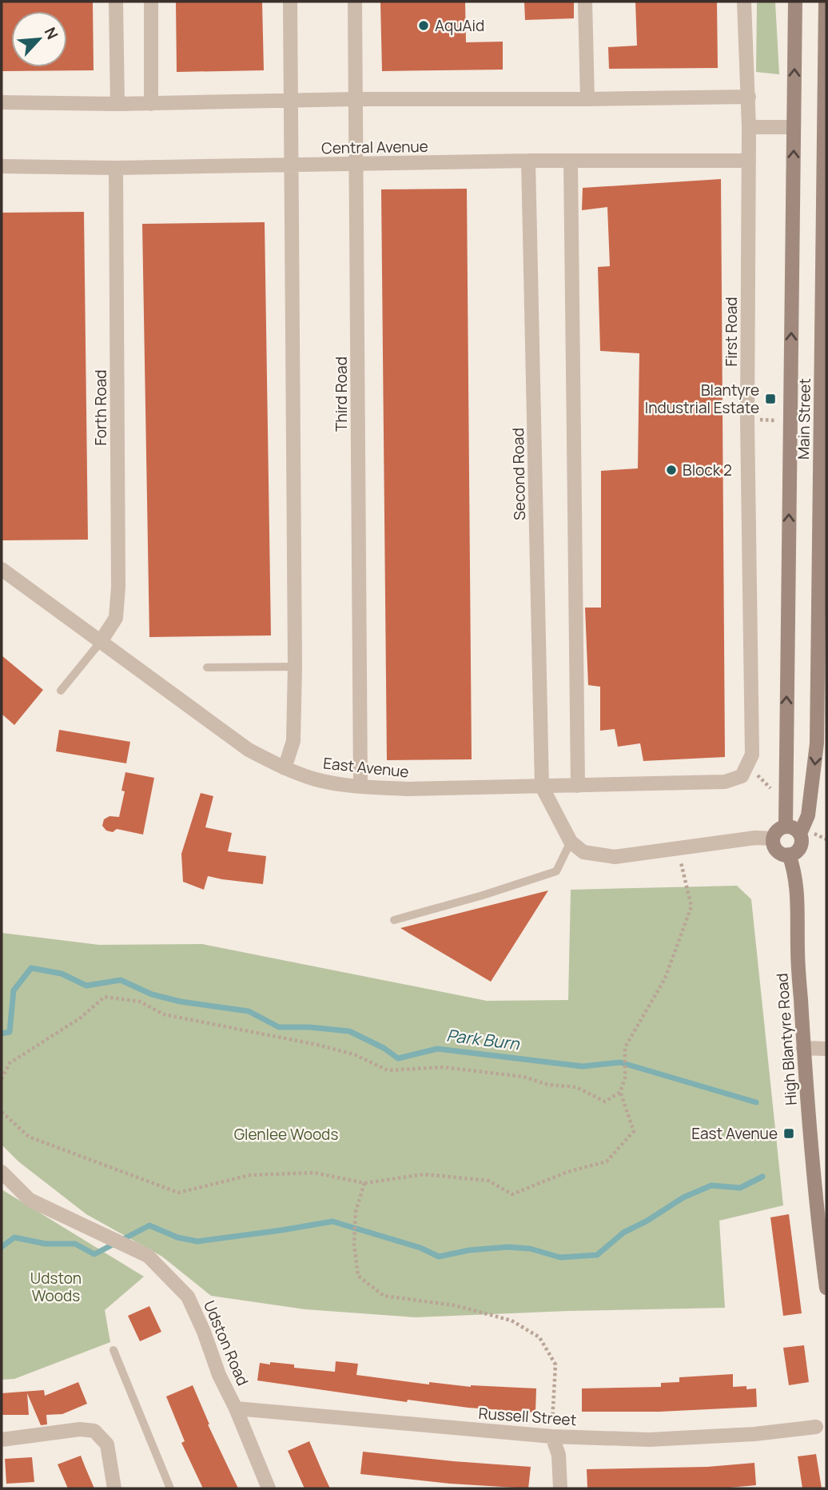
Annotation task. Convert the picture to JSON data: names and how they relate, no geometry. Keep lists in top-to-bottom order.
{
  "streets": {
    "main road": ["Main Street", "High Blantyre Road"],
    "street": [
      "Central Avenue",
      "First Road",
      "Third Road",
      "Forth Road",
      "Second Road",
      "East Avenue",
      "Udston Road",
      "Russell Street"
    ]
  },
  "crossings": [
    ["Central Avenue", "First Road"],
    ["Central Avenue", "Third Road"],
    ["Central Avenue", "Forth Road"],
    ["Central Avenue", "Second Road"],
    ["First Road", "East Avenue"],
    ["Third Road", "East Avenue"],
    ["Forth Road", "East Avenue"],
    ["Main Street", "High Blantyre Road"],
    ["Second Road", "East Avenue"],
    ["Udston Road", "Russell Street"]
  ],
  "water": ["Park Burn"],
  "parks": ["Glenlee Woods", "Udston Woods"],
  "places": {
    "other": ["AquAid", "Block 2"],
    "transit": ["Blantyre Industrial Estate", "East Avenue"]
  },
  "north": "top right"
}
